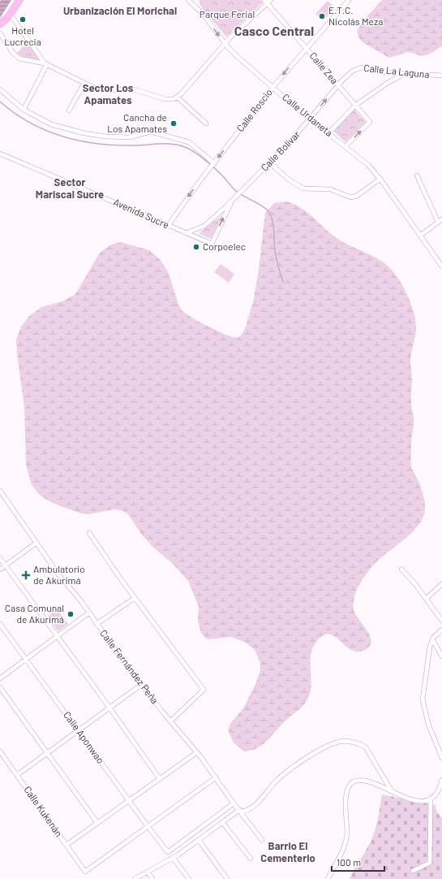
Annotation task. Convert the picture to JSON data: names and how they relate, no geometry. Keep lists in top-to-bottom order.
{
  "streets": {
    "street": [
      "Calle Zea",
      "Calle La Laguna",
      "Calle Roscio",
      "Calle Urdaneta",
      "Calle Bolívar",
      "Avenida Sucre",
      "Calle Fernández Peña",
      "Calle Aponwao",
      "Calle Kukenán"
    ]
  },
  "crossings": [
    ["Calle Zea", "Calle La Laguna"],
    ["Calle Zea", "Calle Roscio"],
    ["Calle Zea", "Calle Urdaneta"],
    ["Calle Zea", "Calle Bolívar"],
    ["Calle La Laguna", "Calle Bolívar"],
    ["Calle Roscio", "Calle Urdaneta"],
    ["Calle Roscio", "Avenida Sucre"],
    ["Calle Urdaneta", "Calle Bolívar"],
    ["Calle Bolívar", "Avenida Sucre"],
    ["Calle Fernández Peña", "Calle Aponwao"],
    ["Calle Aponwao", "Calle Kukenán"]
  ],
  "one_way": ["Calle Roscio"],
  "districts": [
    "Urbanización El Morichal",
    "Casco Central",
    "Sector Los Apamates",
    "Sector Mariscal Sucre",
    "Barrio El Cementerio"
  ],
  "parks": ["Parque Ferial"],
  "places": {
    "other": [
      "E.T.C. Nicolás Meza",
      "Hotel Lucrecia",
      "Cancha de Los Apamates",
      "Corpoelec",
      "Casa Comunal de Akurimá"
    ],
    "health": ["Ambulatorio de Akurimá"]
  },
  "scale_bar": "100 m"
}
